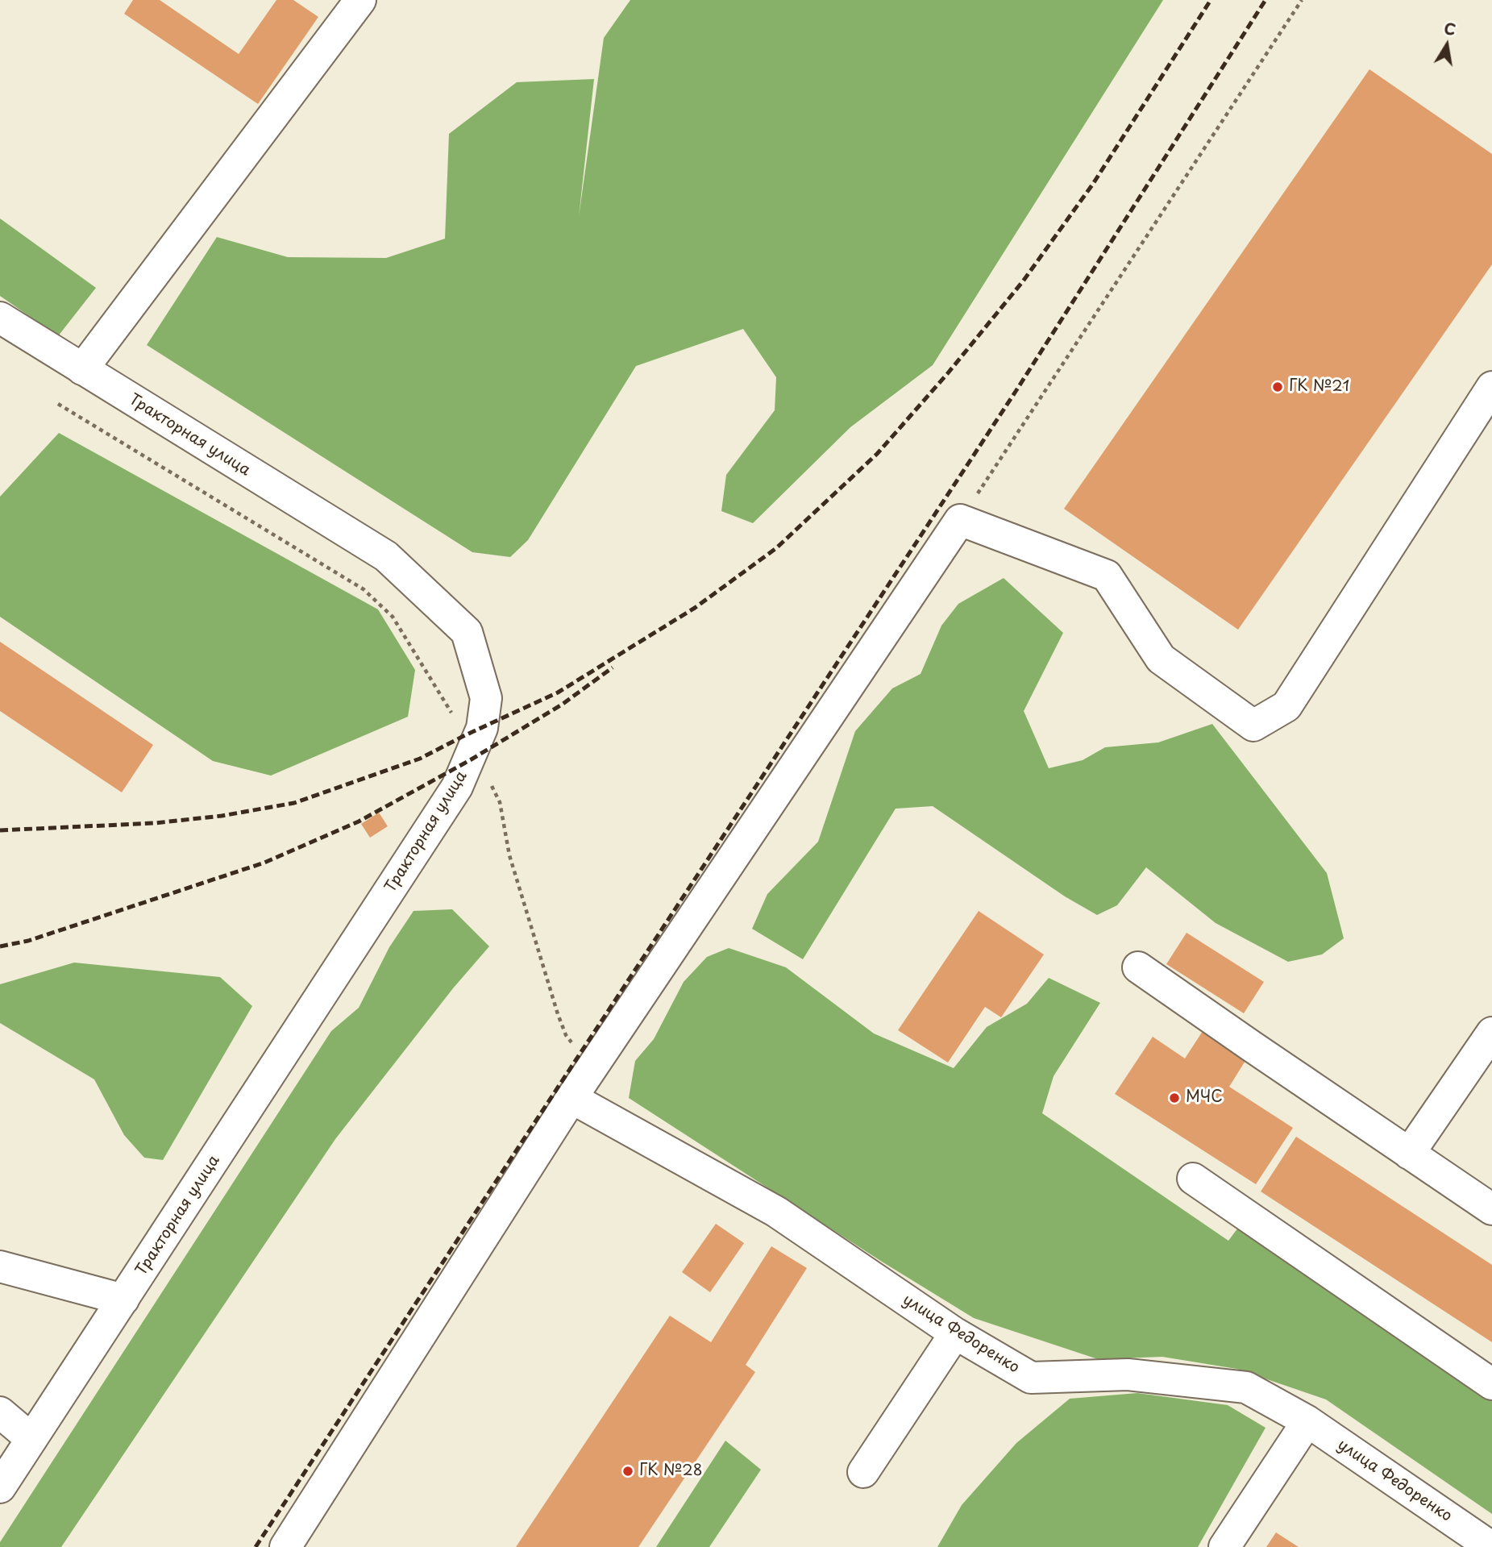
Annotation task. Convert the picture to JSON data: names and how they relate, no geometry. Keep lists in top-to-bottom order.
{
  "streets": {
    "main road": ["Тракторная улица", "улица Федоренко"]
  },
  "places": ["ГК №21", "МЧС", "ГК №28"],
  "north": "top"
}
